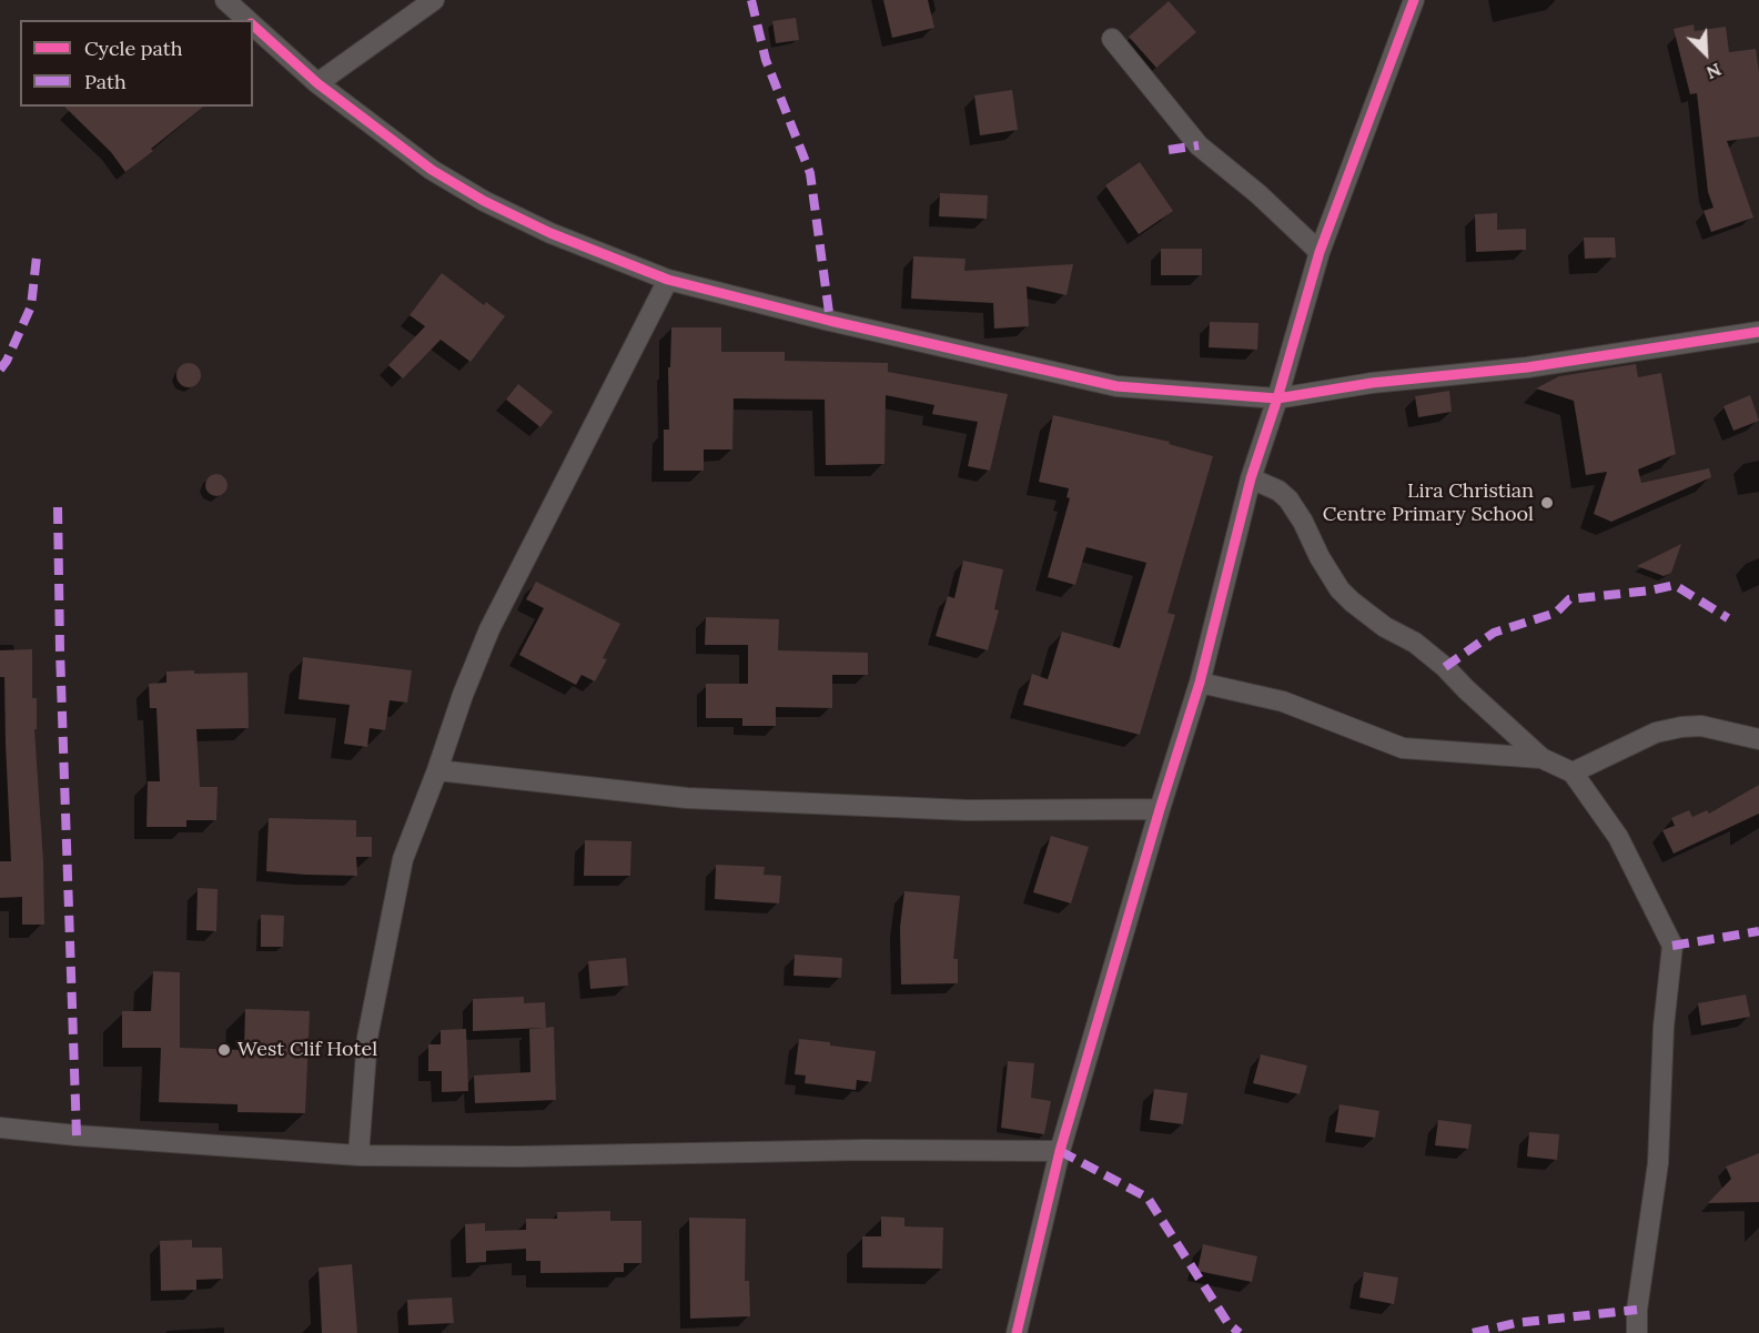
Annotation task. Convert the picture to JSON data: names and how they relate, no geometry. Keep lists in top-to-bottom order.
{
  "places": ["Lira Christian Centre Primary School", "West Clif Hotel"],
  "legend": ["Cycle path", "Path"],
  "north": "bottom right"
}
